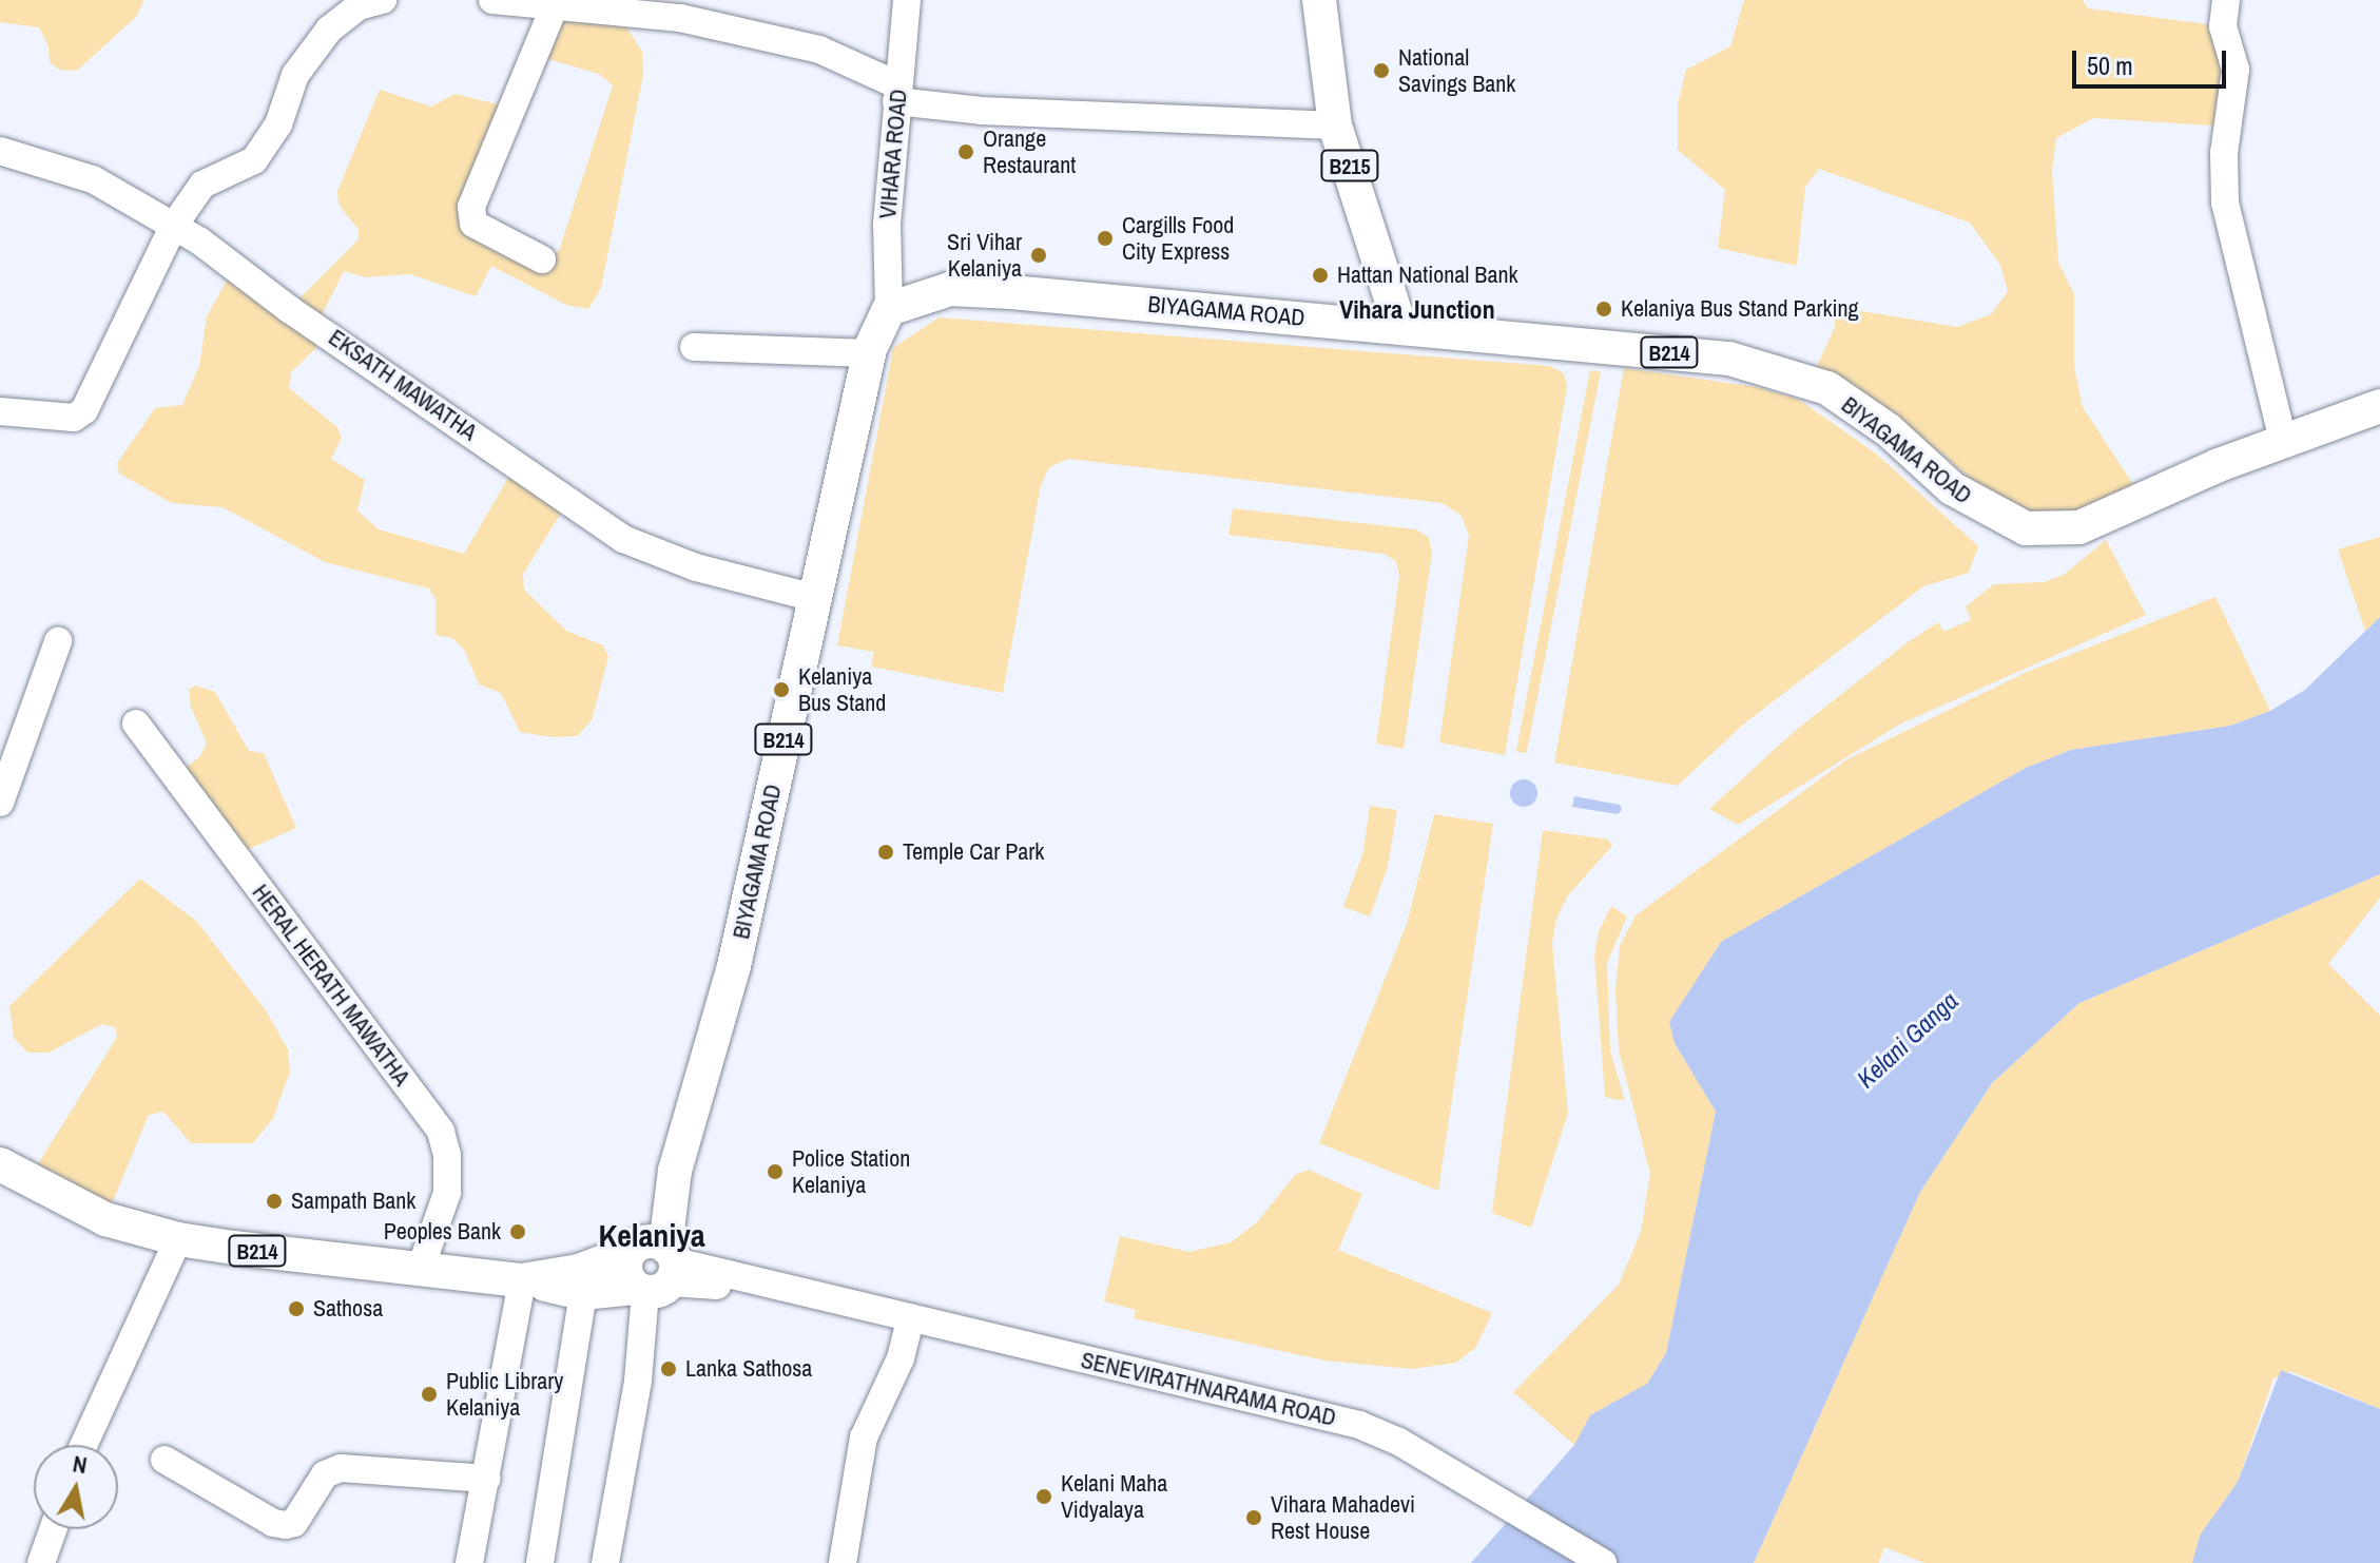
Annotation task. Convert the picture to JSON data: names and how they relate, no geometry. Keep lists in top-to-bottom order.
{
  "streets": {
    "main road": ["B215", "BIYAGAMA ROAD", "B214"],
    "street": [
      "VIHARA ROAD",
      "EKSATH MAWATHA",
      "HERAL HERATH MAWATHA",
      "SENEVIRATHNARAMA ROAD"
    ]
  },
  "crossings": [
    ["VIHARA ROAD", "BIYAGAMA ROAD"],
    ["B215", "BIYAGAMA ROAD"],
    ["BIYAGAMA ROAD", "B214"],
    ["BIYAGAMA ROAD", "EKSATH MAWATHA"],
    ["BIYAGAMA ROAD", "SENEVIRATHNARAMA ROAD"],
    ["B214", "HERAL HERATH MAWATHA"],
    ["B214", "SENEVIRATHNARAMA ROAD"]
  ],
  "districts": ["Vihara Junction", "Kelaniya"],
  "water": ["Kelani Ganga"],
  "places": [
    "National Savings Bank",
    "Orange Restaurant",
    "Cargills Food City Express",
    "Sri Vihar Kelaniya",
    "Hattan National Bank",
    "Kelaniya Bus Stand Parking",
    "Kelaniya Bus Stand",
    "Temple Car Park",
    "Police Station Kelaniya",
    "Sampath Bank",
    "Peoples Bank",
    "Sathosa",
    "Lanka Sathosa",
    "Public Library Kelaniya",
    "Kelani Maha Vidyalaya",
    "Vihara Mahadevi Rest House"
  ],
  "scale_bar": "50 m",
  "north": "top"
}
